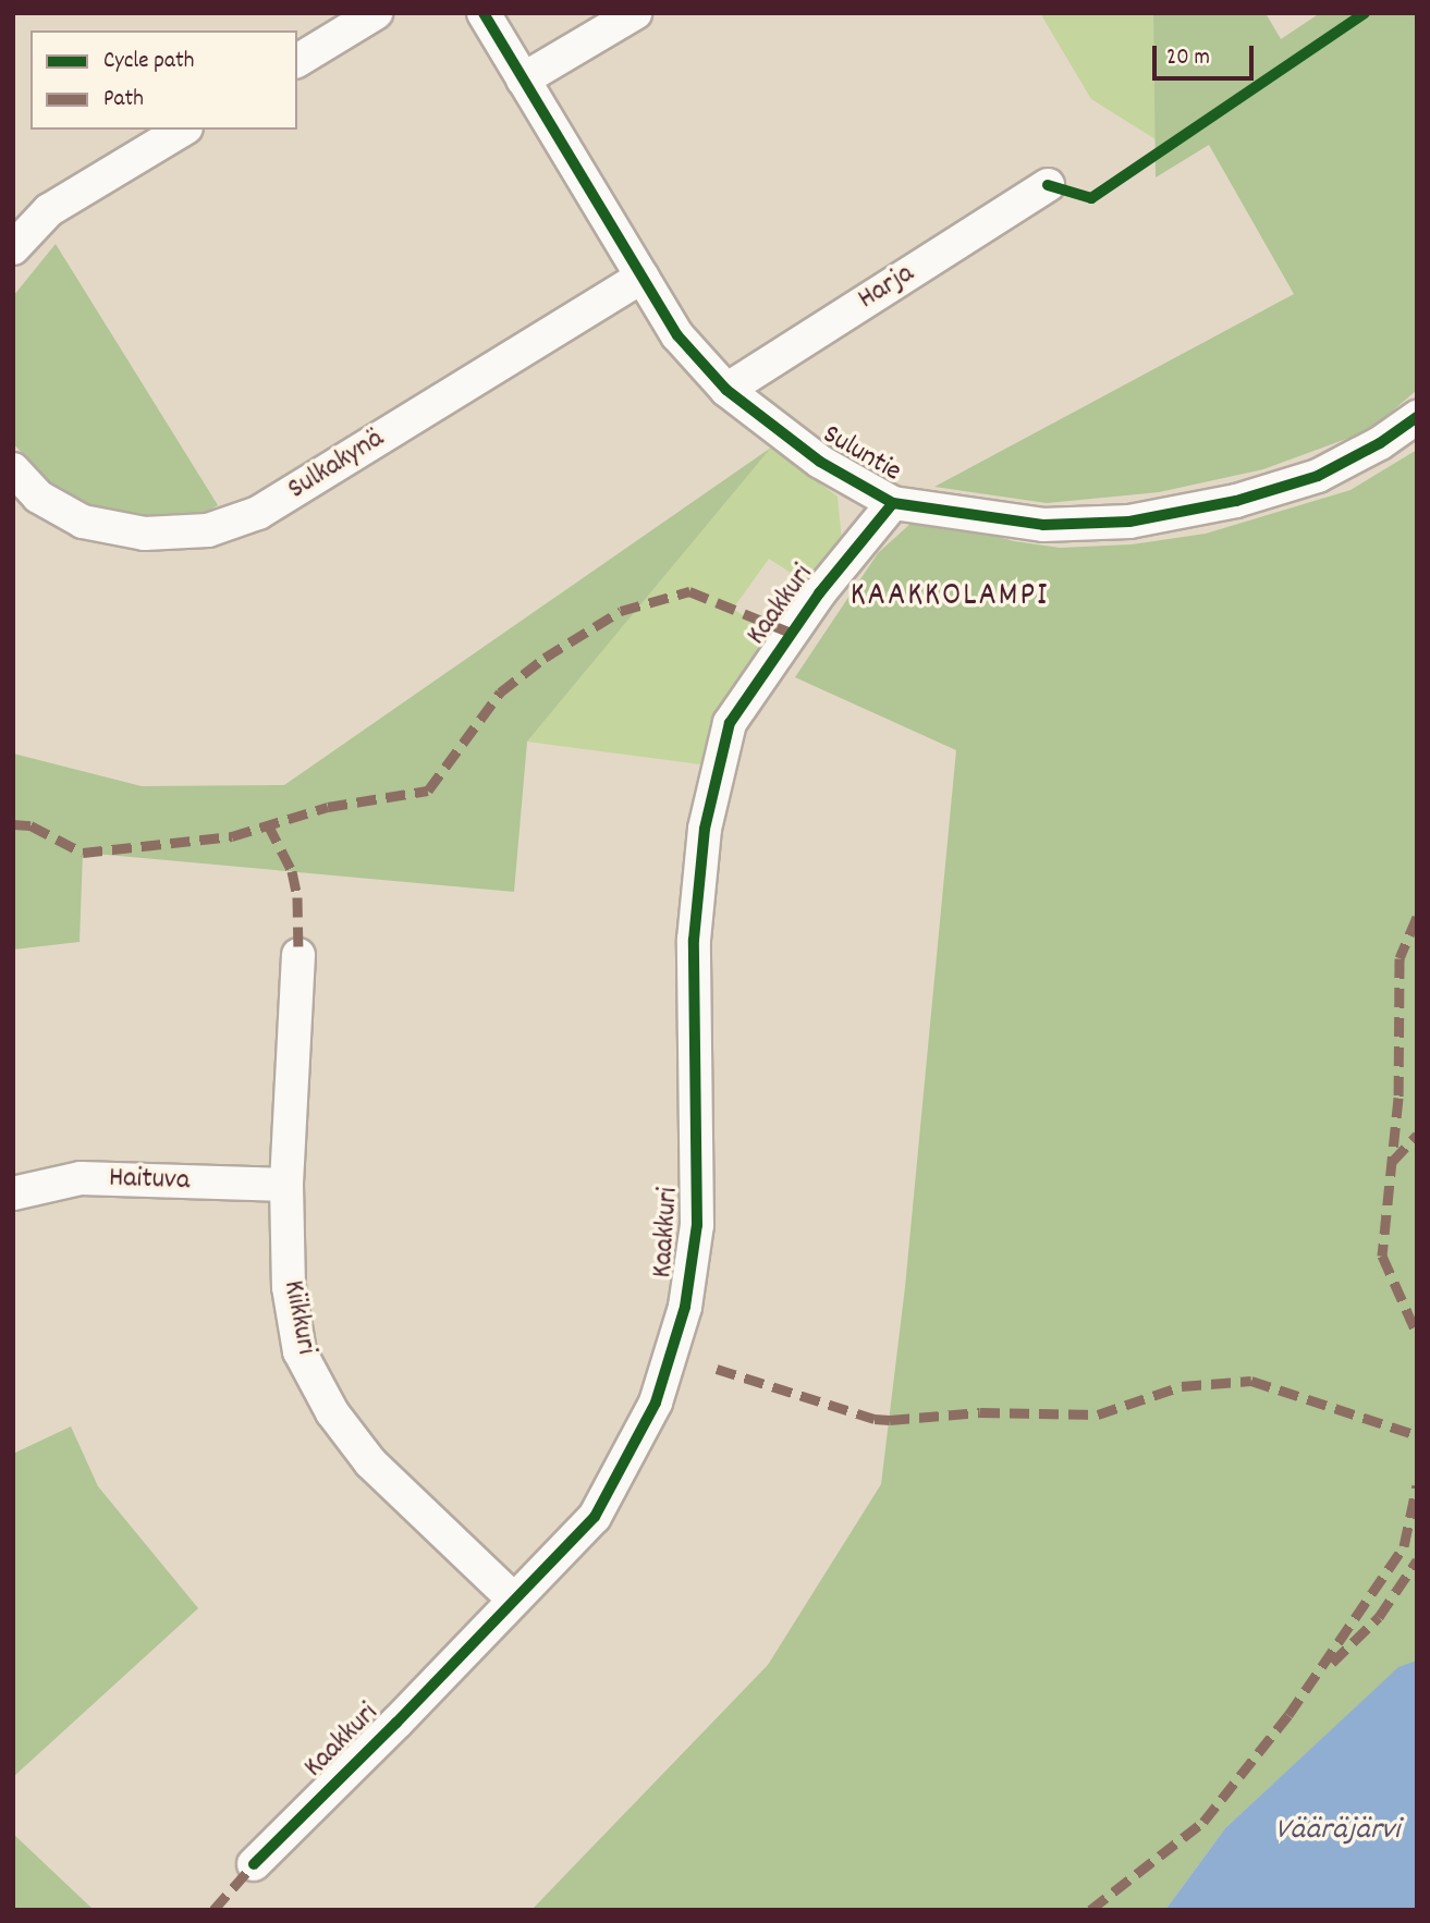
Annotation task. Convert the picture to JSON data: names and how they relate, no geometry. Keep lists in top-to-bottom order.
{
  "streets": {
    "street": [
      "Harja",
      "Suluntie",
      "Sulkakynä",
      "Kaakkuri",
      "Haituva",
      "Kiikkuri"
    ]
  },
  "crossings": [
    ["Harja", "Suluntie"],
    ["Suluntie", "Sulkakynä"],
    ["Suluntie", "Kaakkuri"],
    ["Kaakkuri", "Kiikkuri"],
    ["Haituva", "Kiikkuri"]
  ],
  "districts": ["KAAKKOLAMPI"],
  "water": ["Vääräjärvi"],
  "legend": ["Cycle path", "Path"],
  "scale_bar": "20 m"
}
